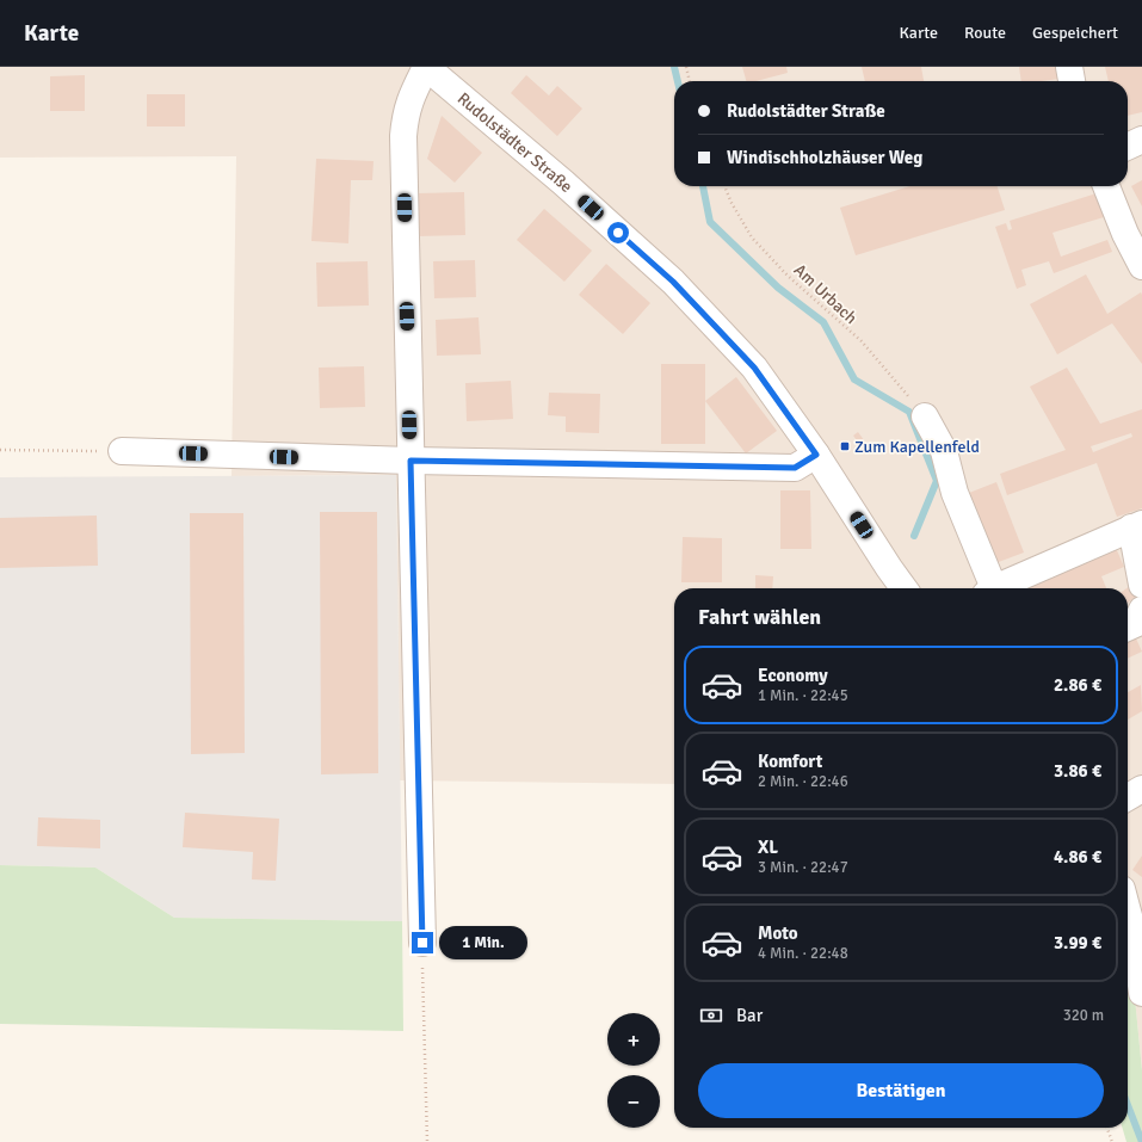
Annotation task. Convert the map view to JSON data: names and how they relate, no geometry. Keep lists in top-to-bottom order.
{
  "streets": {
    "street": ["Rudolstädter Straße"],
    "path": ["Am Urbach"]
  },
  "places": {
    "transit": ["Zum Kapellenfeld"]
  },
  "page": {
    "header": "Karte",
    "nav": ["Karte", "Route", "Gespeichert"],
    "banner": ["Rudolstädter Straße", "Windischholzhäuser Weg"],
    "heading": "Fahrt wählen",
    "list": [
      {
        "name": "Economy",
        "note": "1 Min. · 22:45",
        "value": "2.86 €"
      },
      {
        "name": "Komfort",
        "note": "2 Min. · 22:46",
        "value": "3.86 €"
      },
      {
        "name": "XL",
        "note": "3 Min. · 22:47",
        "value": "4.86 €"
      },
      {
        "name": "Moto",
        "note": "4 Min. · 22:48",
        "value": "3.99 €"
      }
    ],
    "bubble": "1 Min.",
    "pay": ["Bar", "320 m"],
    "map_buttons": ["+", "−"],
    "buttons": "Bestätigen"
  }
}
